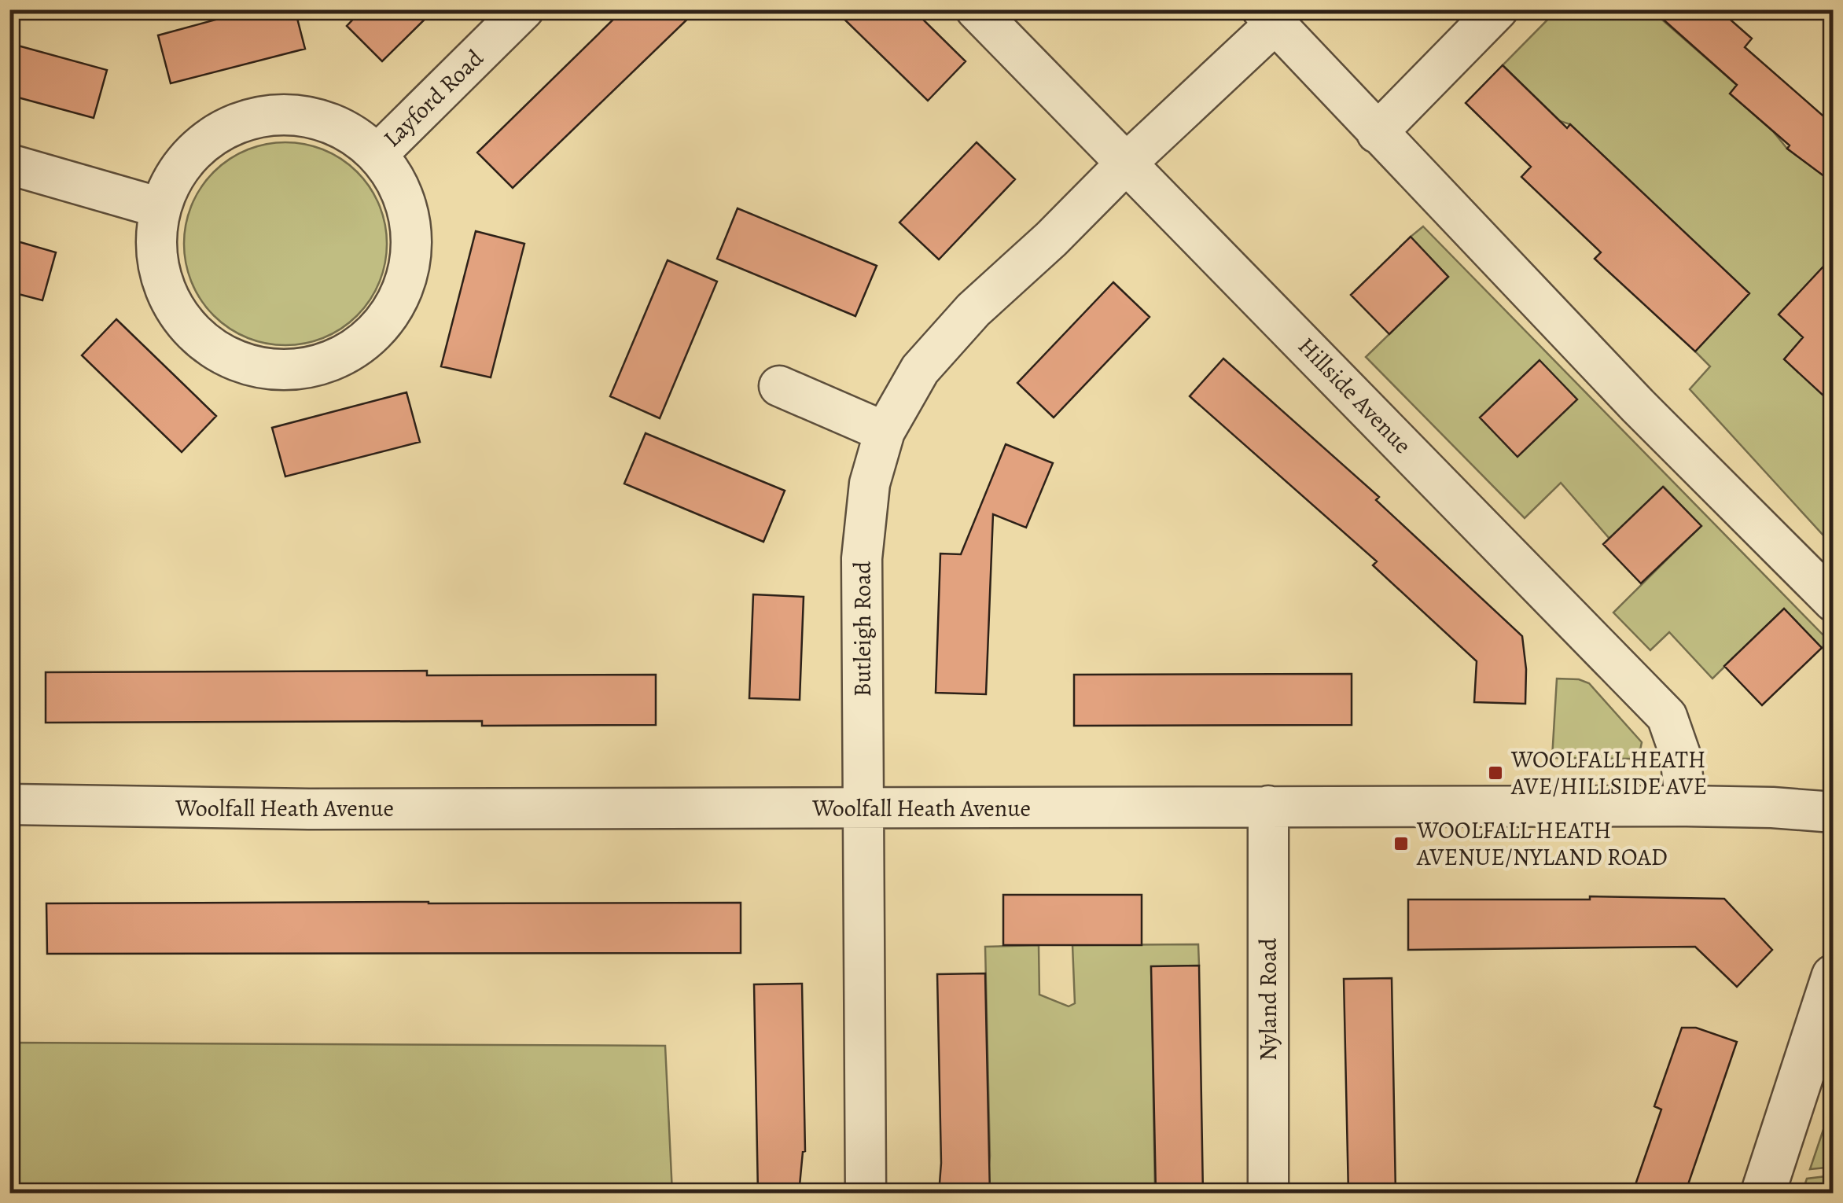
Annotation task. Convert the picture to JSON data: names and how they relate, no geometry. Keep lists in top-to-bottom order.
{
  "streets": {
    "street": [
      "Layford Road",
      "Hillside Avenue",
      "Butleigh Road",
      "Woolfall Heath Avenue",
      "Nyland Road"
    ]
  },
  "crossings": [
    ["Hillside Avenue", "Butleigh Road"],
    ["Hillside Avenue", "Woolfall Heath Avenue"],
    ["Butleigh Road", "Woolfall Heath Avenue"],
    ["Woolfall Heath Avenue", "Nyland Road"]
  ],
  "places": {
    "transit": ["WOOLFALL HEATH AVE/HILLSIDE AVE", "WOOLFALL HEATH AVENUE/NYLAND ROAD"]
  }
}
